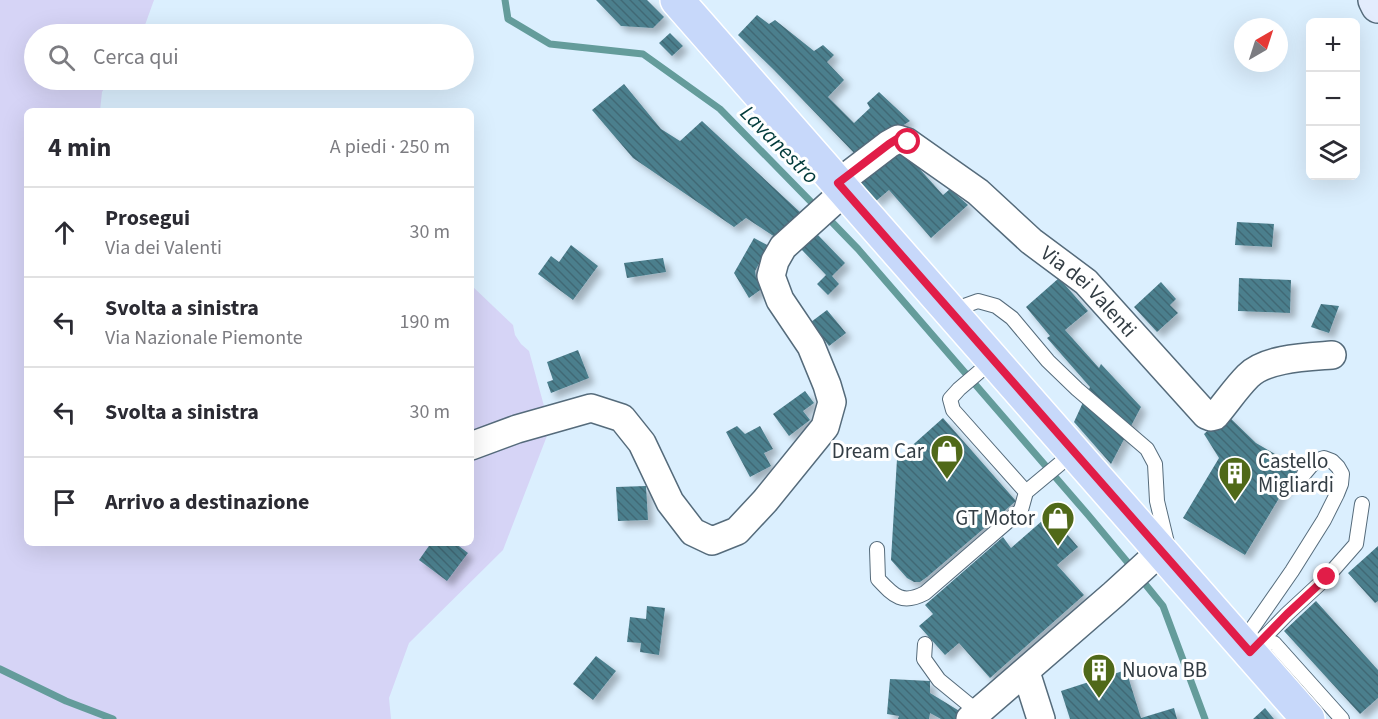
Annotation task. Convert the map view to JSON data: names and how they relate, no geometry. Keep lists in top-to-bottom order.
{
  "streets": {
    "street": ["Via dei Valenti"]
  },
  "water": ["Lavanestro"],
  "places": {
    "shop": ["Dream Car", "GT Motor"],
    "building": ["Castello Migliardi", "Nuova BB"]
  },
  "north": "top right",
  "page": {
    "map_buttons": ["+", "−"],
    "search": "Cerca qui",
    "heading": ["4 min", "A piedi · 250 m"],
    "list": [
      ["Prosegui", "Via dei Valenti", "30 m"],
      ["Svolta a sinistra", "Via Nazionale Piemonte", "190 m"],
      ["Svolta a sinistra", "30 m"],
      "Arrivo a destinazione"
    ]
  }
}
